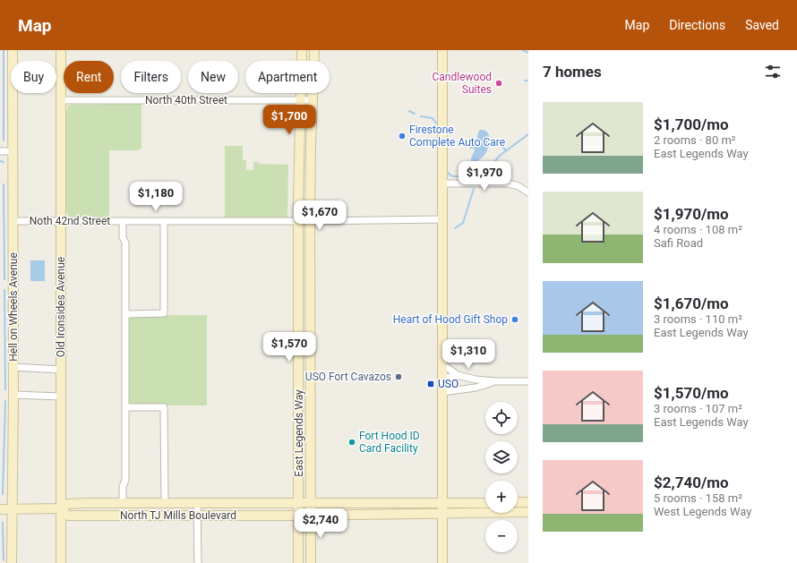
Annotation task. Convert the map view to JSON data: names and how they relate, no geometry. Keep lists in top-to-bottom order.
{
  "streets": {
    "street": [
      "North 40th Street",
      "Noth 42nd Street",
      "Hell on Wheels Avenue",
      "Old Ironsides Avenue",
      "East Legends Way",
      "North TJ Mills Boulevard"
    ]
  },
  "crossings": [
    ["North 40th Street", "Old Ironsides Avenue"],
    ["North 40th Street", "East Legends Way"],
    ["Noth 42nd Street", "Hell on Wheels Avenue"],
    ["Noth 42nd Street", "Old Ironsides Avenue"],
    ["Noth 42nd Street", "East Legends Way"],
    ["Hell on Wheels Avenue", "North TJ Mills Boulevard"],
    ["Old Ironsides Avenue", "North TJ Mills Boulevard"],
    ["East Legends Way", "North TJ Mills Boulevard"]
  ],
  "places": {
    "other": [
      "Candlewood Suites",
      "Firestone Complete Auto Care",
      "Heart of Hood Gift Shop",
      "USO Fort Cavazos",
      "Fort Hood ID Card Facility"
    ],
    "transit": ["USO"]
  },
  "page": {
    "header": "Map",
    "nav": ["Map", "Directions", "Saved"],
    "heading": "7 homes",
    "chip": [
      "Buy",
      "Rent",
      "Filters",
      "New",
      "Apartment"
    ],
    "list": [
      {
        "name": "$1,700/mo",
        "note": "2 rooms · 80 m² · East Legends Way"
      },
      {
        "name": "$1,970/mo",
        "note": "4 rooms · 108 m² · Safi Road"
      },
      {
        "name": "$1,670/mo",
        "note": "3 rooms · 110 m² · East Legends Way"
      },
      {
        "name": "$1,570/mo",
        "note": "3 rooms · 107 m² · East Legends Way"
      },
      {
        "name": "$2,740/mo",
        "note": "5 rooms · 158 m² · West Legends Way"
      }
    ],
    "price": [
      "$1,700",
      "$1,970",
      "$1,180",
      "$1,670",
      "$1,570",
      "$1,310",
      "$2,740"
    ],
    "map_buttons": ["+", "−"]
  }
}
